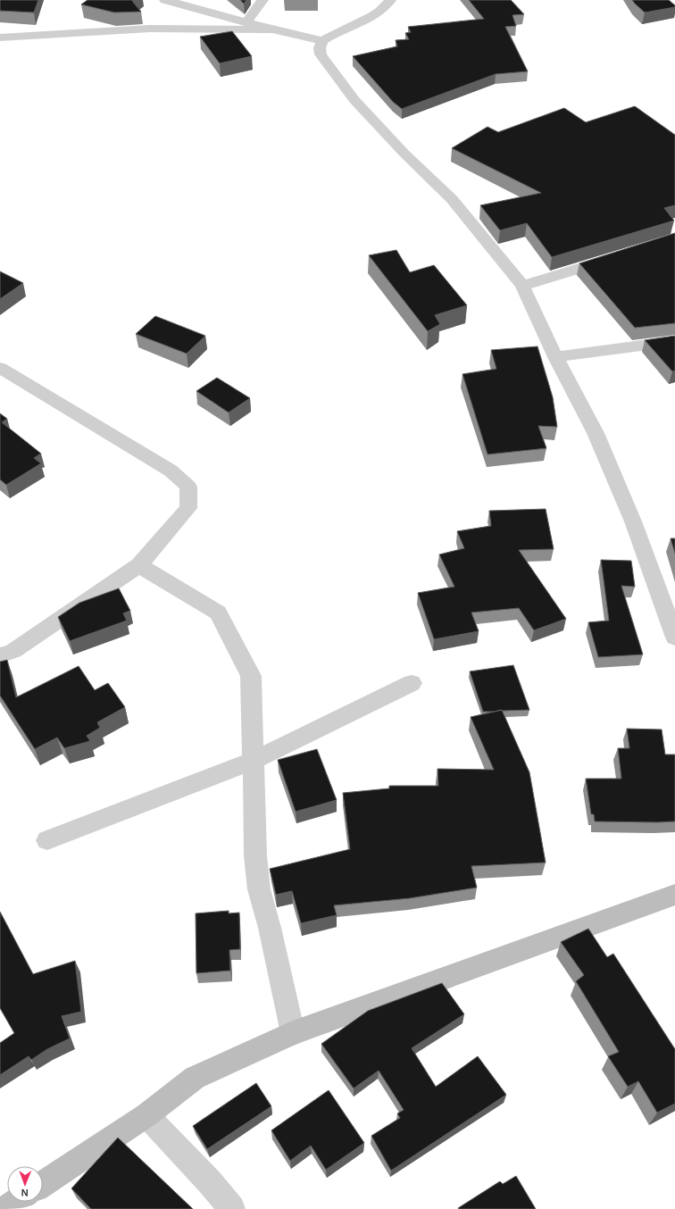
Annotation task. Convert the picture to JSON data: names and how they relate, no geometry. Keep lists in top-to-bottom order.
{
  "north": "bottom"
}
